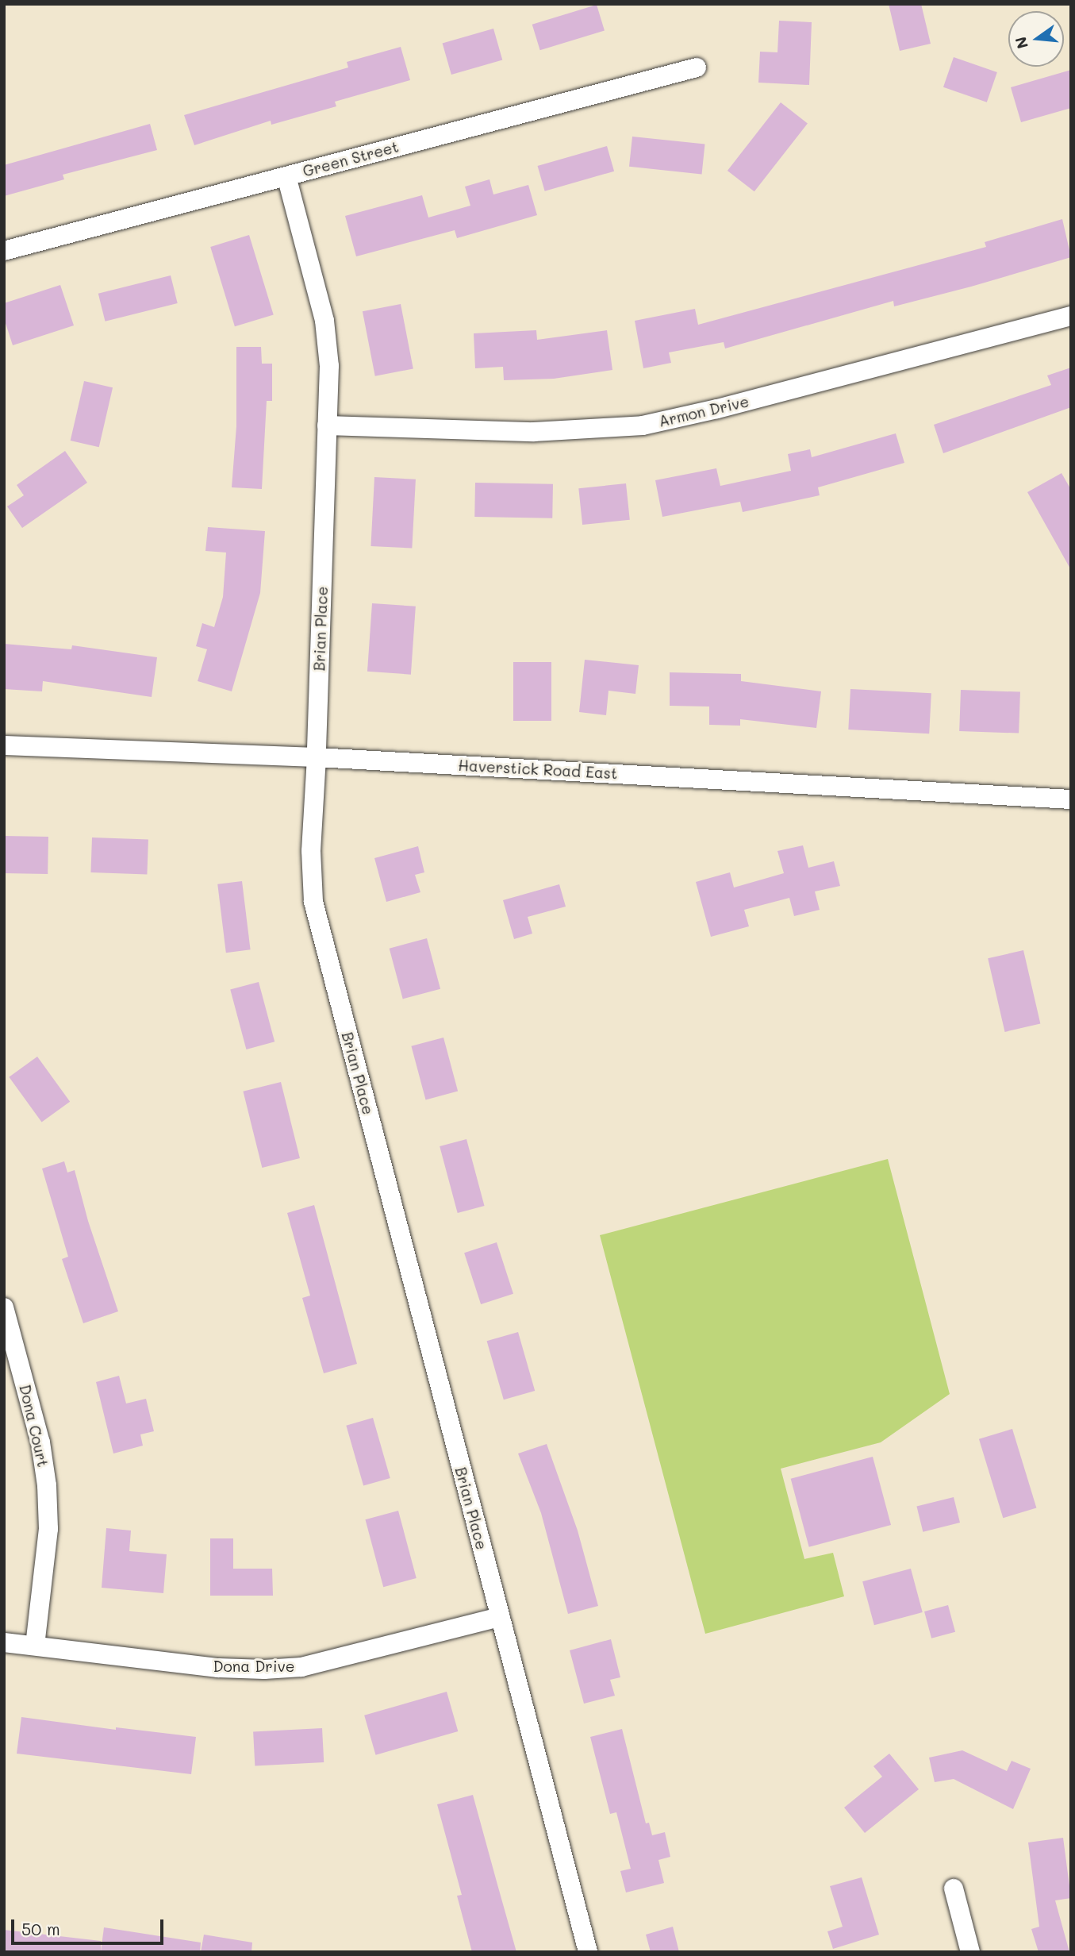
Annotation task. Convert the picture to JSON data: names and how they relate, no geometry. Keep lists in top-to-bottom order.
{
  "streets": {
    "street": [
      "Green Street",
      "Armon Drive",
      "Brian Place",
      "Haverstick Road East",
      "Dona Court",
      "Dona Drive"
    ]
  },
  "crossings": [
    ["Green Street", "Brian Place"],
    ["Armon Drive", "Brian Place"],
    ["Brian Place", "Haverstick Road East"],
    ["Brian Place", "Dona Drive"],
    ["Dona Court", "Dona Drive"]
  ],
  "scale_bar": "50 m",
  "north": "left"
}
